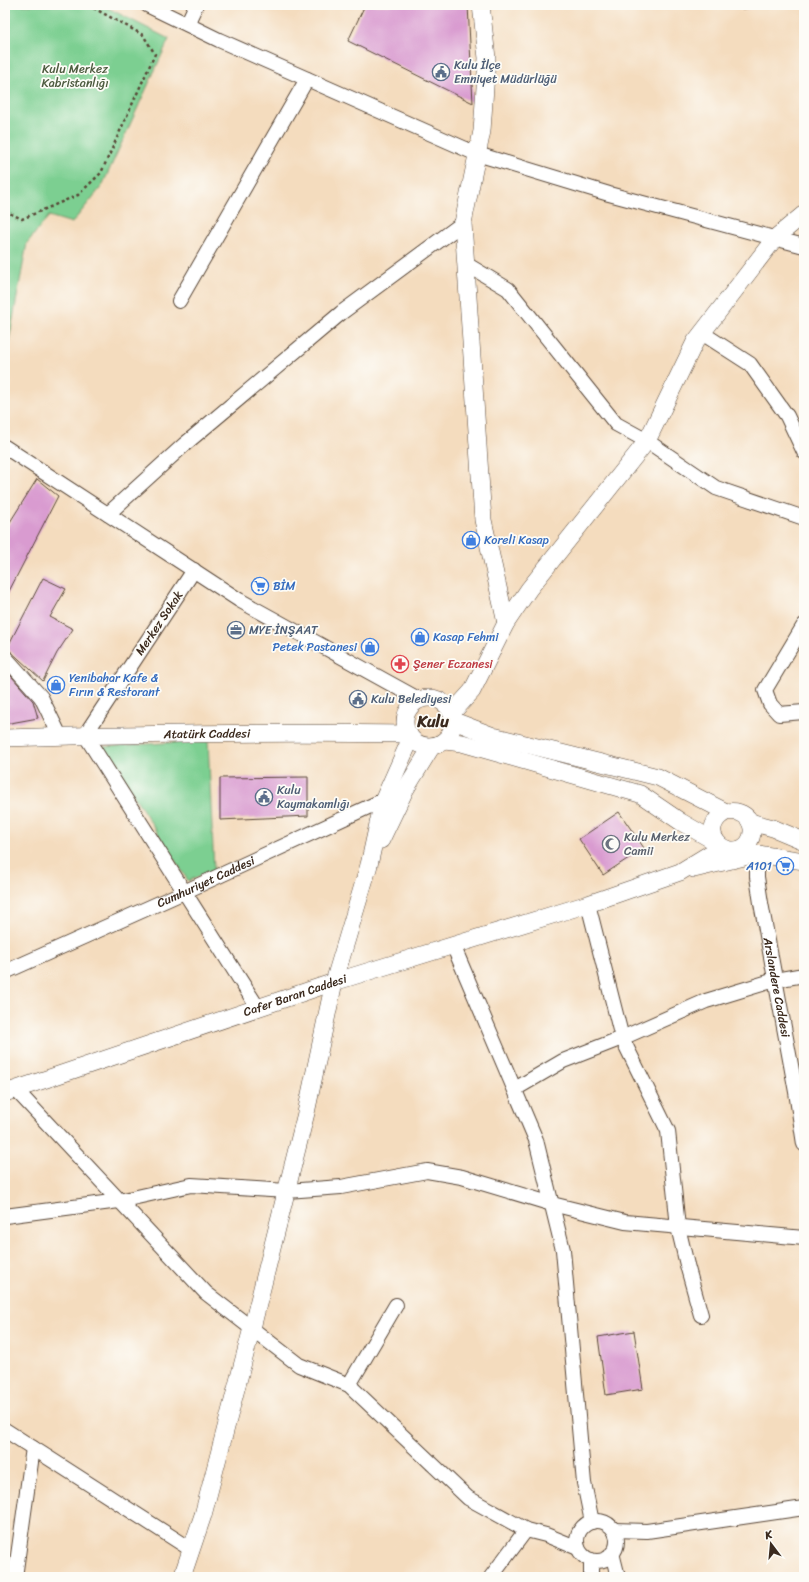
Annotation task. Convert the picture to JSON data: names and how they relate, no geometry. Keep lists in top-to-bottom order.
{
  "streets": {
    "street": [
      "Merkez Sokak",
      "Atatürk Caddesi",
      "Cumhuriyet Caddesi",
      "Arslandere Caddesi",
      "Cafer Baran Caddesi"
    ]
  },
  "crossings": [
    ["Merkez Sokak", "Atatürk Caddesi"]
  ],
  "districts": ["Kulu"],
  "parks": ["Kulu Merkez Kabristanlığı"],
  "places": {
    "public building": ["Kulu İlçe Emniyet Müdürlüğü", "Kulu Belediyesi", "Kulu Kaymakamlığı"],
    "shop": [
      "Koreli Kasap",
      "Kasap Fehmi",
      "Petek Pastanesi",
      "Yenibahar Kafe & Fırın & Restorant"
    ],
    "supermarket": ["BİM", "A101"],
    "office": ["MYE İNŞAAT"],
    "pharmacy": ["Şener Eczanesi"],
    "mosque": ["Kulu Merkez Camii"]
  },
  "north": "top"
}
